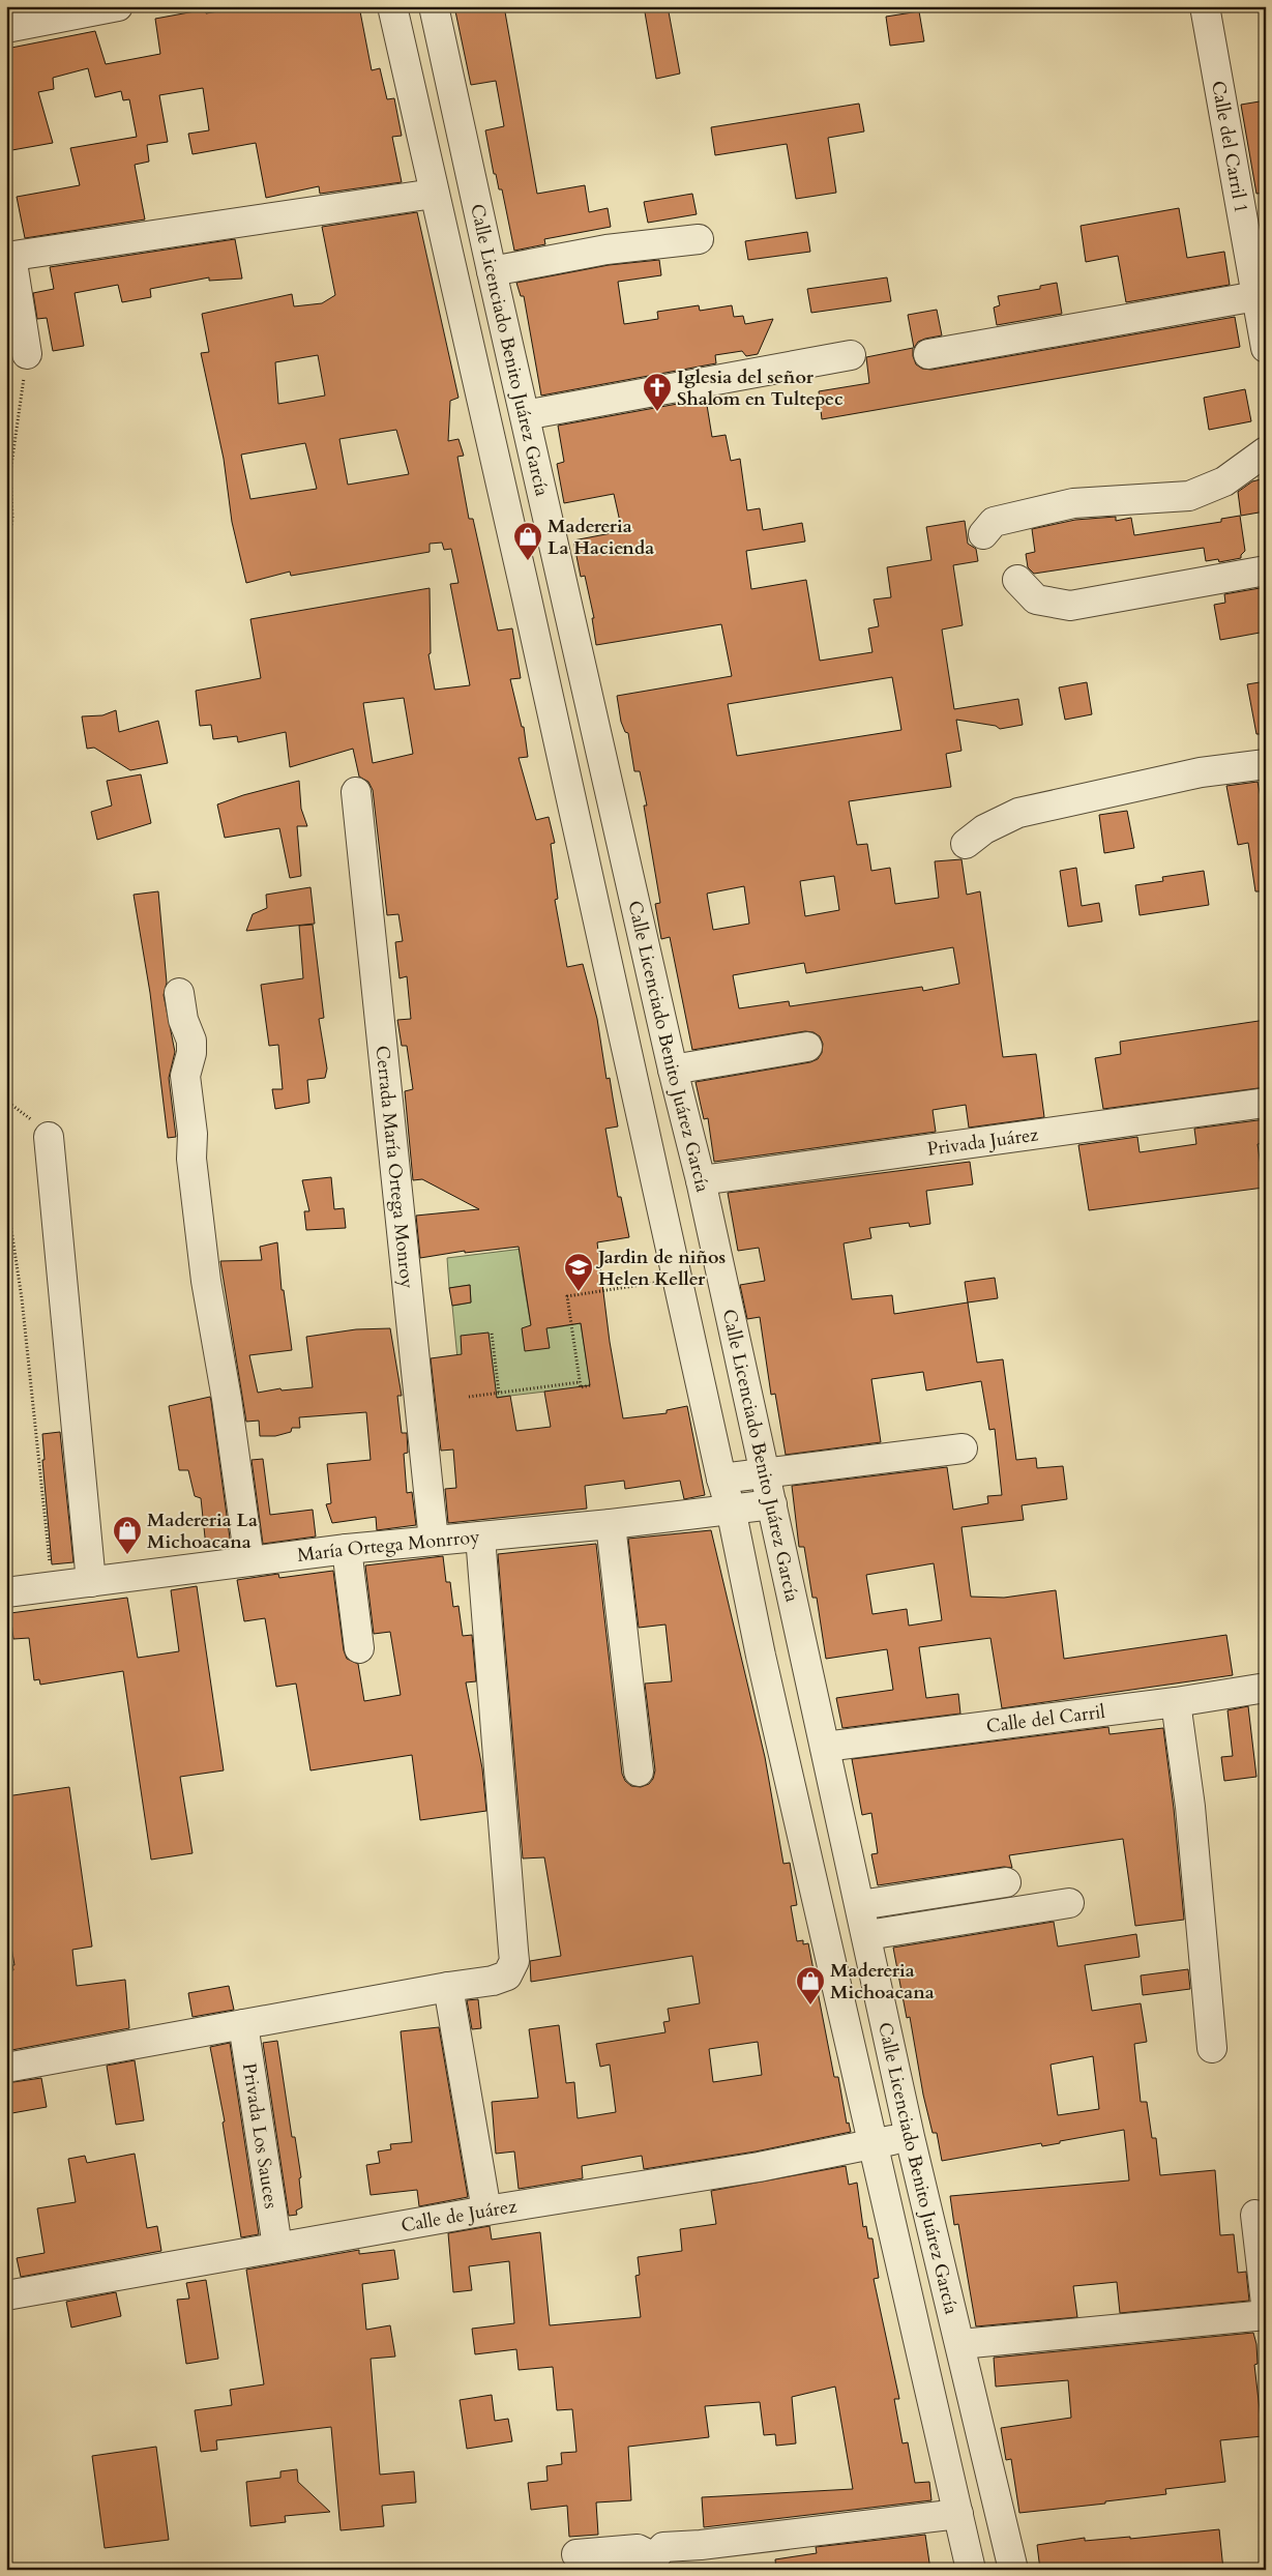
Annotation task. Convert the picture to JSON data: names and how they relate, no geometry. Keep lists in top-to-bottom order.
{
  "streets": {
    "street": [
      "Calle del Carril 1",
      "Calle Licenciado Benito Juárez García",
      "Privada Juárez",
      "Cerrada María Ortega Monroy",
      "María Ortega Monrroy",
      "Calle del Carril",
      "Privada Los Sauces",
      "Calle de Juárez"
    ]
  },
  "crossings": [
    ["Calle Licenciado Benito Juárez García", "Privada Juárez"],
    ["Calle Licenciado Benito Juárez García", "María Ortega Monrroy"],
    ["Calle Licenciado Benito Juárez García", "Calle del Carril"],
    ["Calle Licenciado Benito Juárez García", "Calle de Juárez"],
    ["Cerrada María Ortega Monroy", "María Ortega Monrroy"],
    ["Privada Los Sauces", "Calle de Juárez"]
  ],
  "places": {
    "church": ["Iglesia del señor Shalom en Tultepec"],
    "shop": ["Madereria La Hacienda", "Madereria La Michoacana", "Madereria Michoacana"],
    "school or university": ["Jardin de niños Helen Keller"]
  }
}
